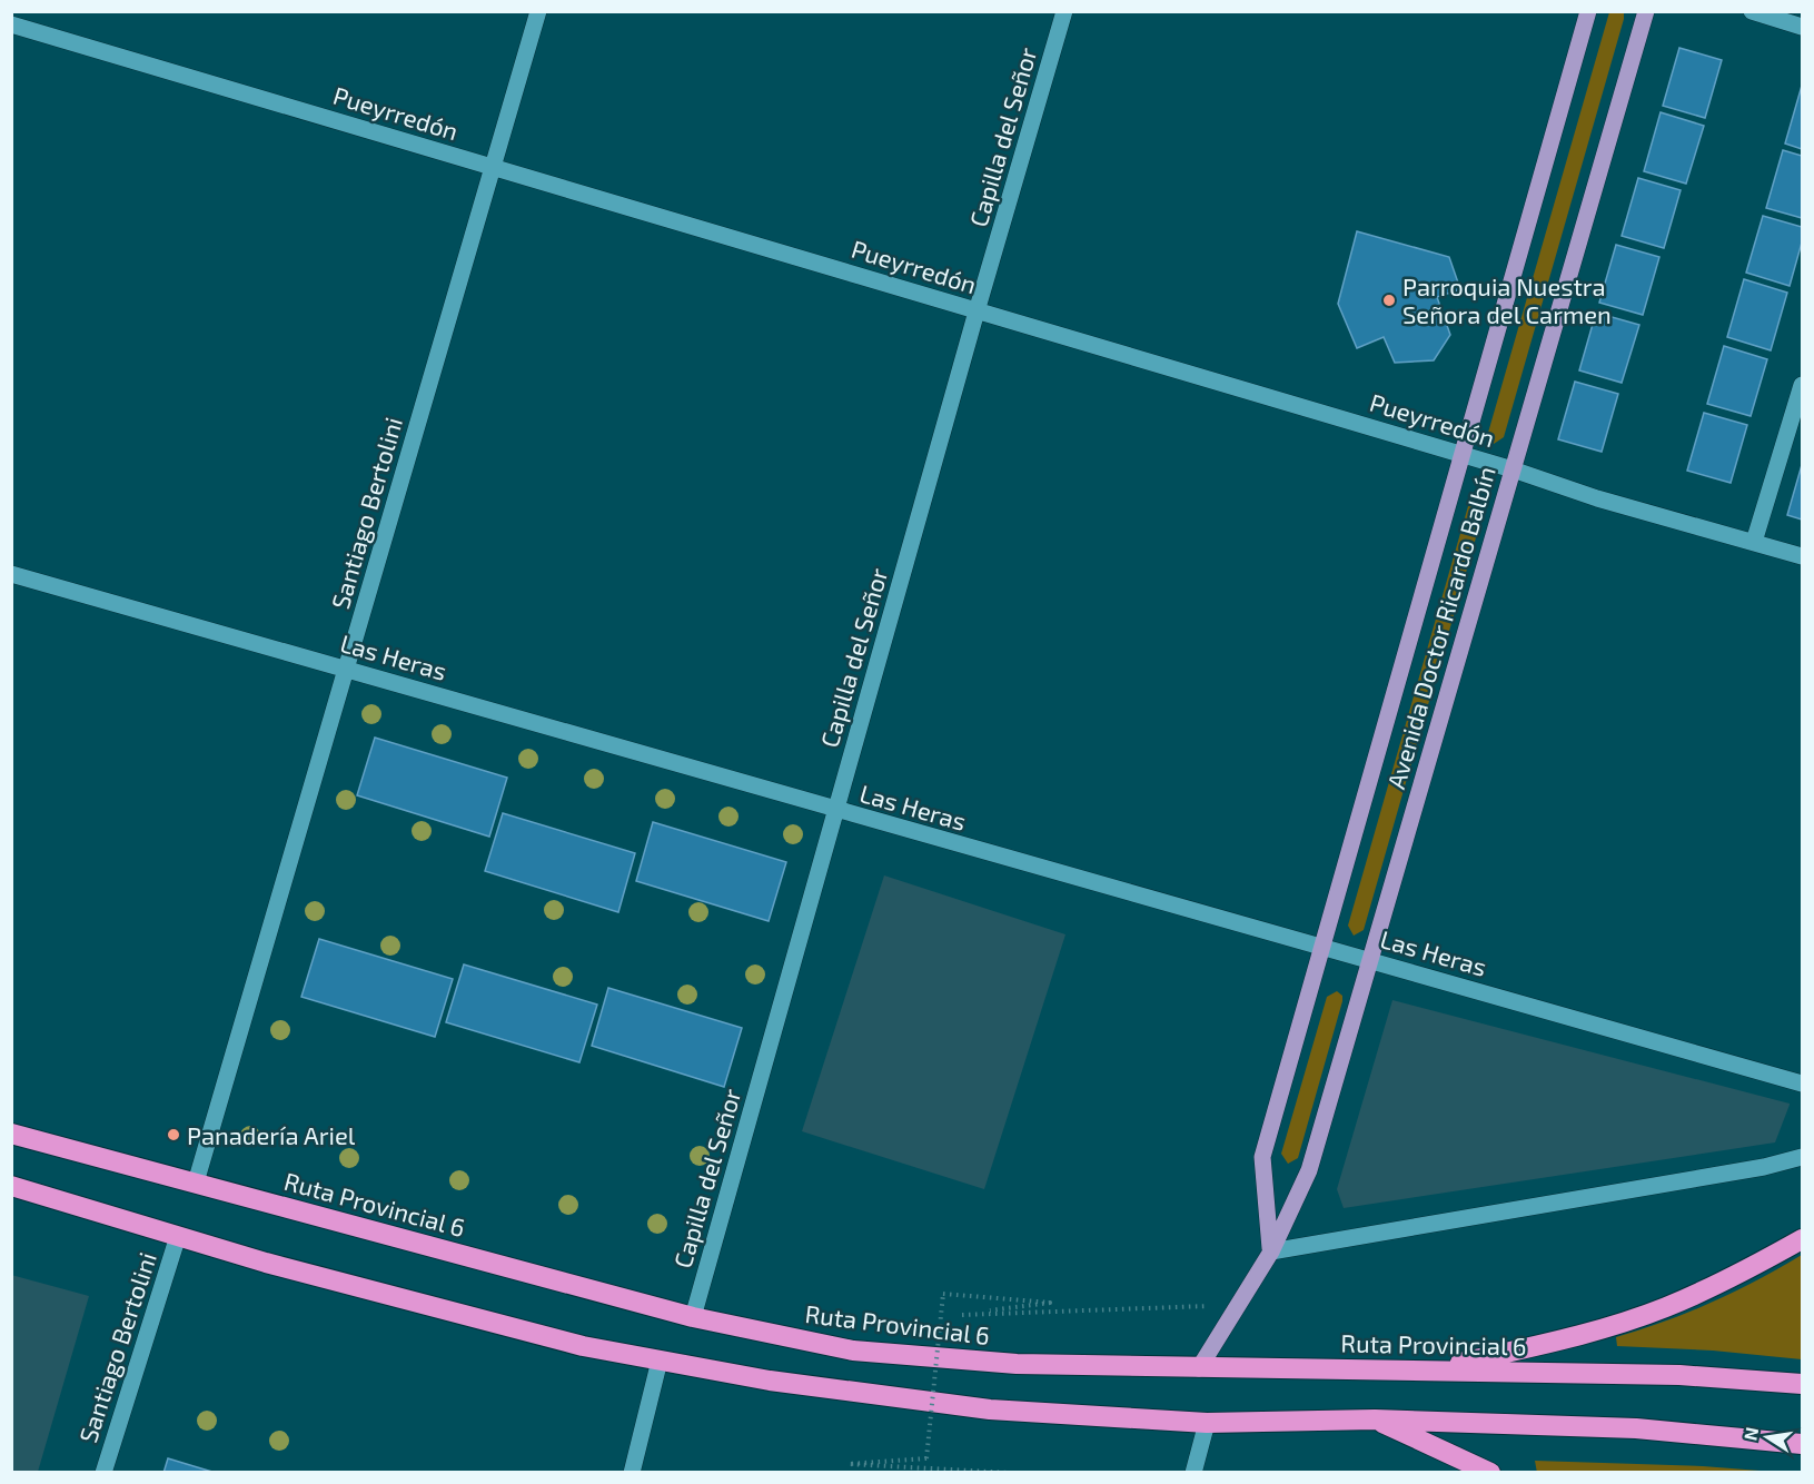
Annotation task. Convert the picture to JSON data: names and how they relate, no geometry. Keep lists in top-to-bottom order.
{
  "streets": {
    "highway": ["Ruta Provincial 6"],
    "main road": ["Avenida Doctor Ricardo Balbín"],
    "street": [
      "Pueyrredón",
      "Capilla del Señor",
      "Santiago Bertolini",
      "Las Heras"
    ]
  },
  "crossings": [
    ["Pueyrredón", "Capilla del Señor"],
    ["Pueyrredón", "Santiago Bertolini"],
    ["Pueyrredón", "Avenida Doctor Ricardo Balbín"],
    ["Capilla del Señor", "Las Heras"],
    ["Capilla del Señor", "Ruta Provincial 6"],
    ["Santiago Bertolini", "Las Heras"],
    ["Santiago Bertolini", "Ruta Provincial 6"],
    ["Avenida Doctor Ricardo Balbín", "Las Heras"],
    ["Avenida Doctor Ricardo Balbín", "Ruta Provincial 6"]
  ],
  "places": ["Parroquia Nuestra Señora del Carmen", "Panadería Ariel"],
  "north": "left"
}
